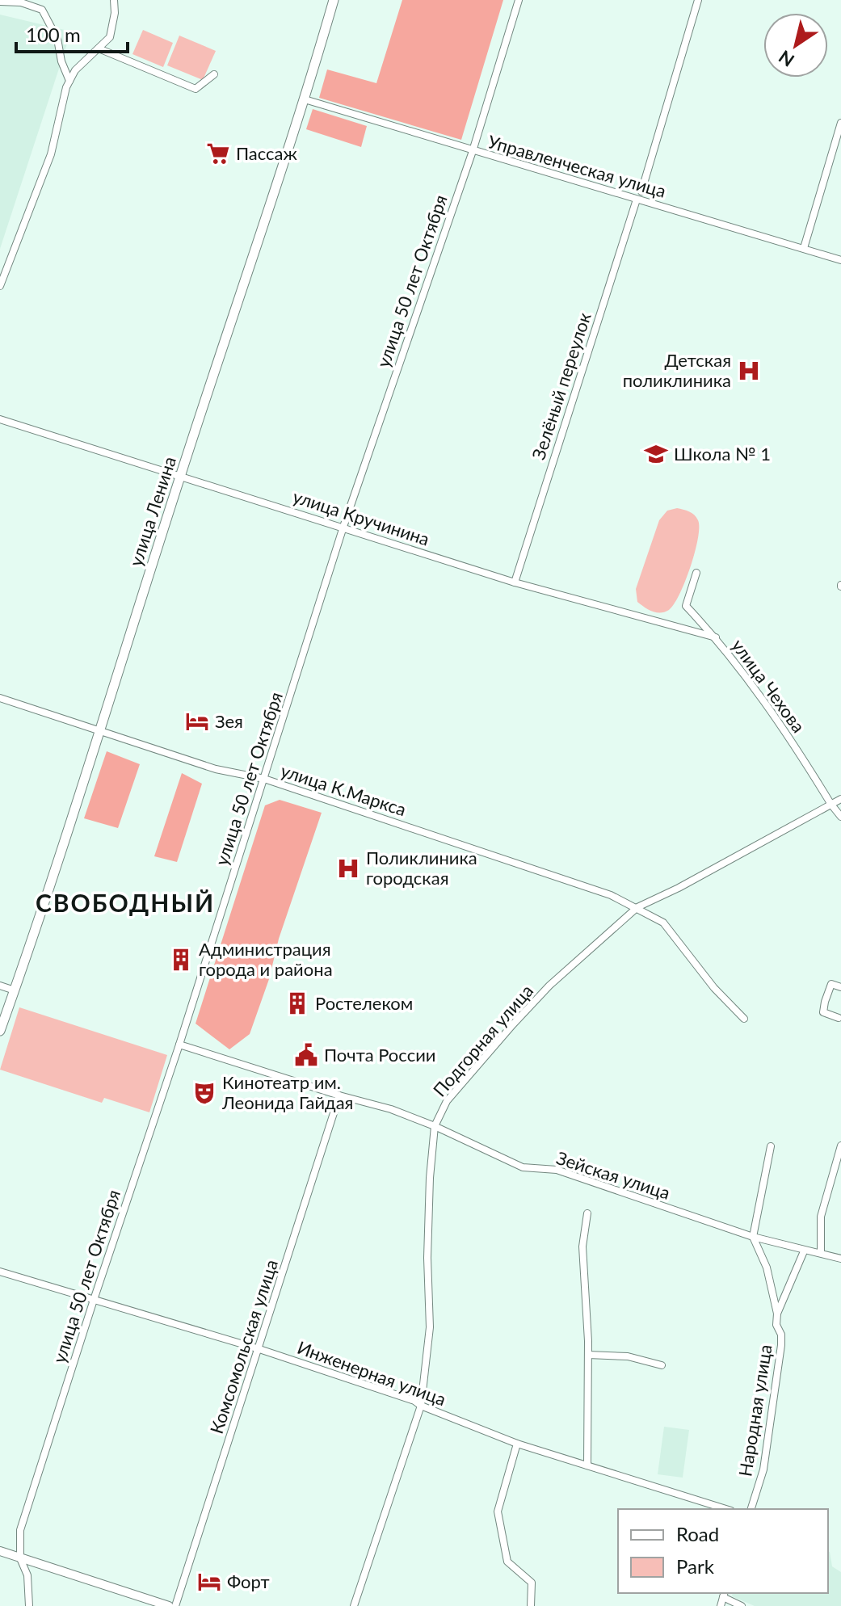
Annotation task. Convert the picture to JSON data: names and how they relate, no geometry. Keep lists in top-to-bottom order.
{
  "streets": {
    "main road": ["улица Ленина"],
    "street": [
      "Управленческая улица",
      "улица 50 лет Октября",
      "Зелёный переулок",
      "улица Кручинина",
      "улица Чехова",
      "улица К.Маркса",
      "Подгорная улица",
      "Зейская улица",
      "Комсомольская улица",
      "Инженерная улица",
      "Народная улица"
    ]
  },
  "crossings": [
    ["Управленческая улица", "улица 50 лет Октября"],
    ["Управленческая улица", "Зелёный переулок"],
    ["Управленческая улица", "улица Ленина"],
    ["улица 50 лет Октября", "улица Кручинина"],
    ["улица 50 лет Октября", "улица К.Маркса"],
    ["улица 50 лет Октября", "Зейская улица"],
    ["улица 50 лет Октября", "Инженерная улица"],
    ["Зелёный переулок", "улица Кручинина"],
    ["улица Ленина", "улица Кручинина"],
    ["улица Ленина", "улица К.Маркса"],
    ["улица Кручинина", "улица Чехова"],
    ["улица Чехова", "Подгорная улица"],
    ["улица К.Маркса", "Подгорная улица"],
    ["Подгорная улица", "Зейская улица"],
    ["Подгорная улица", "Инженерная улица"],
    ["Зейская улица", "Комсомольская улица"],
    ["Зейская улица", "Народная улица"],
    ["Комсомольская улица", "Инженерная улица"]
  ],
  "districts": ["СВОБОДНЫЙ"],
  "places": {
    "supermarket": ["Пассаж"],
    "hospital": ["Детская поликлиника", "Поликлиника городская"],
    "school or university": ["Школа № 1"],
    "hotel": ["Зея", "Форт"],
    "building": ["Администрация города и района", "Ростелеком"],
    "public building": ["Почта России"],
    "theatre": ["Кинотеатр им. Леонида Гайдая"]
  },
  "legend": ["Road", "Park"],
  "scale_bar": "100 m",
  "north": "bottom left"
}
